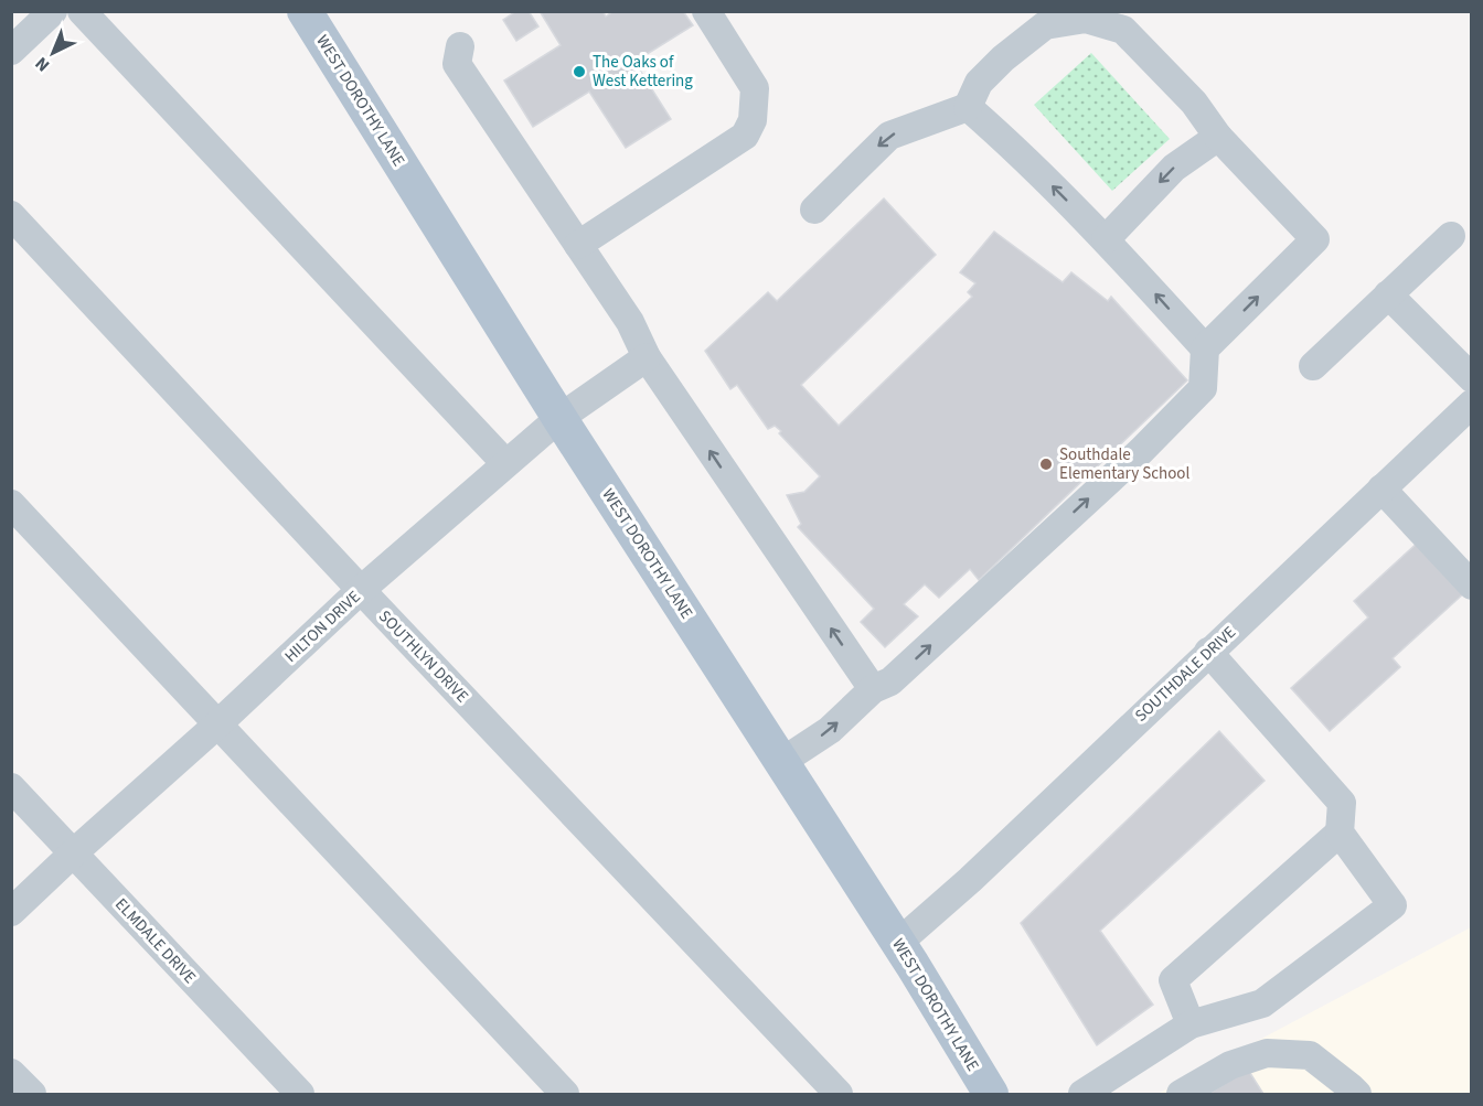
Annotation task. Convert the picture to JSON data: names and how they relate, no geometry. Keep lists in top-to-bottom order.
{
  "streets": {
    "main road": ["WEST DOROTHY LANE"],
    "street": [
      "HILTON DRIVE",
      "SOUTHLYN DRIVE",
      "SOUTHDALE DRIVE",
      "ELMDALE DRIVE"
    ]
  },
  "crossings": [
    ["WEST DOROTHY LANE", "HILTON DRIVE"],
    ["WEST DOROTHY LANE", "SOUTHDALE DRIVE"],
    ["HILTON DRIVE", "SOUTHLYN DRIVE"],
    ["HILTON DRIVE", "ELMDALE DRIVE"]
  ],
  "places": ["The Oaks of West Kettering", "Southdale Elementary School"],
  "north": "bottom left"
}
